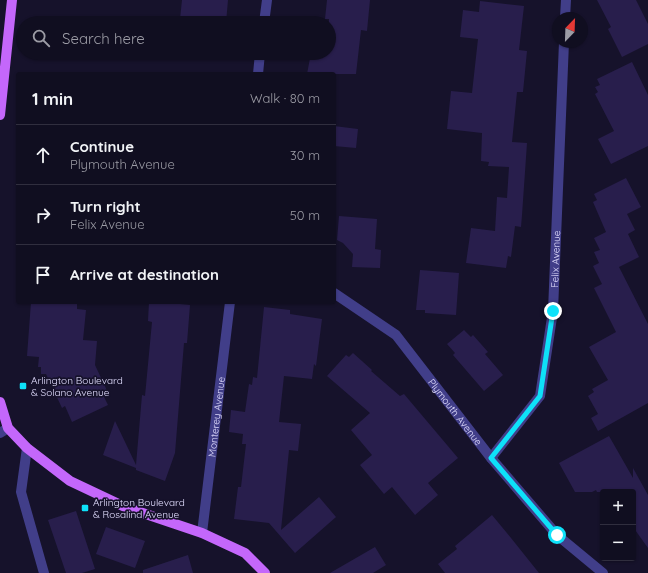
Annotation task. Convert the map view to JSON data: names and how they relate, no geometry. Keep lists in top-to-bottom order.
{
  "streets": {
    "street": ["Felix Avenue", "Plymouth Avenue", "Monterey Avenue"]
  },
  "crossings": [
    ["Felix Avenue", "Plymouth Avenue"]
  ],
  "places": {
    "transit": ["Arlington Boulevard & Solano Avenue", "Arlington Boulevard & Rosalind Avenue"]
  },
  "north": "top right",
  "page": {
    "search": "Search here",
    "heading": ["1 min", "Walk · 80 m"],
    "list": [
      ["Continue", "Plymouth Avenue", "30 m"],
      ["Turn right", "Felix Avenue", "50 m"],
      "Arrive at destination"
    ],
    "map_buttons": ["+", "−"]
  }
}
